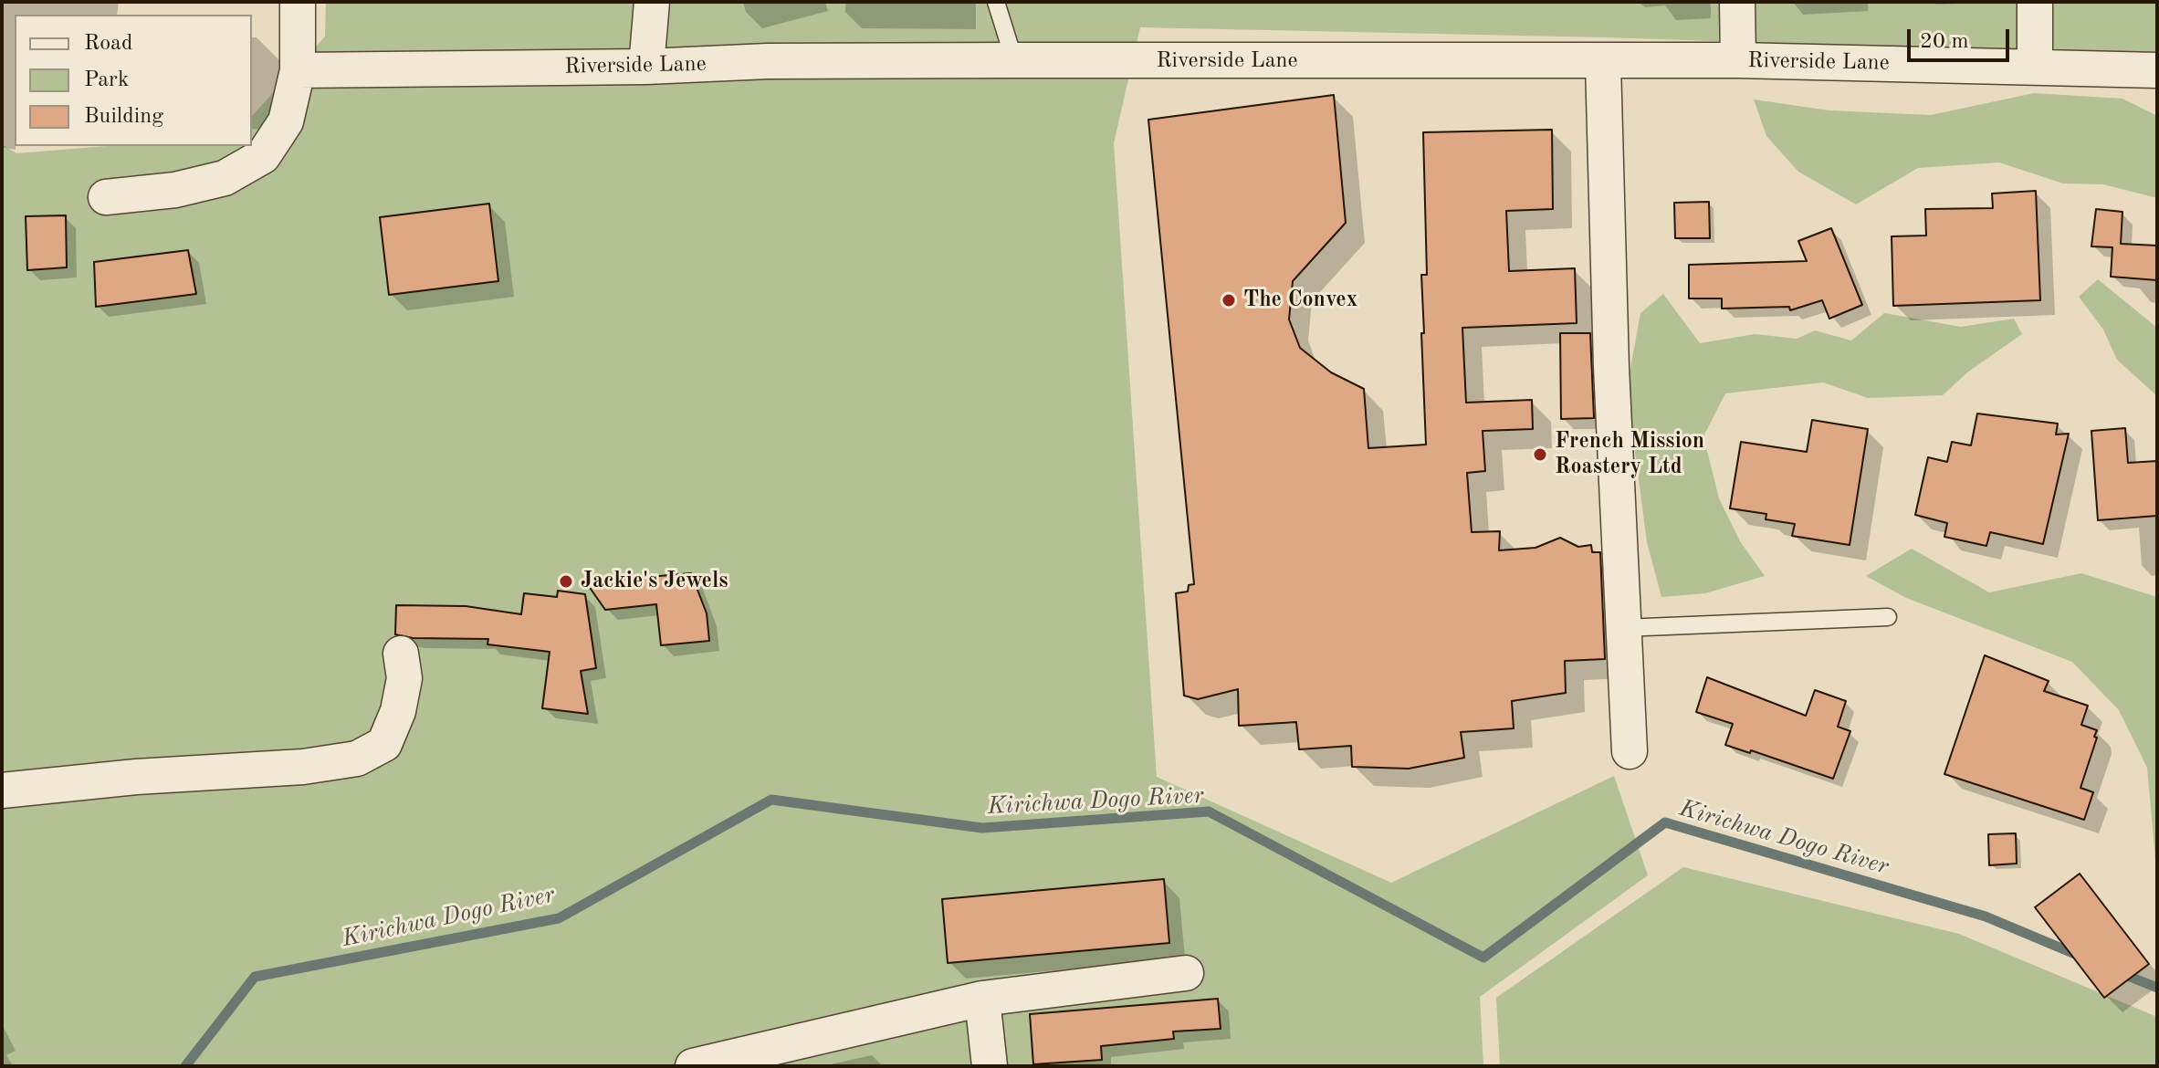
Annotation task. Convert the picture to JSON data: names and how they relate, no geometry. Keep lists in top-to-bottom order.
{
  "streets": {
    "street": ["Riverside Lane"]
  },
  "water": ["Kirichwa Dogo River"],
  "places": ["The Convex", "French Mission Roastery Ltd", "Jackie's Jewels"],
  "legend": ["Road", "Park", "Building"],
  "scale_bar": "20 m"
}
